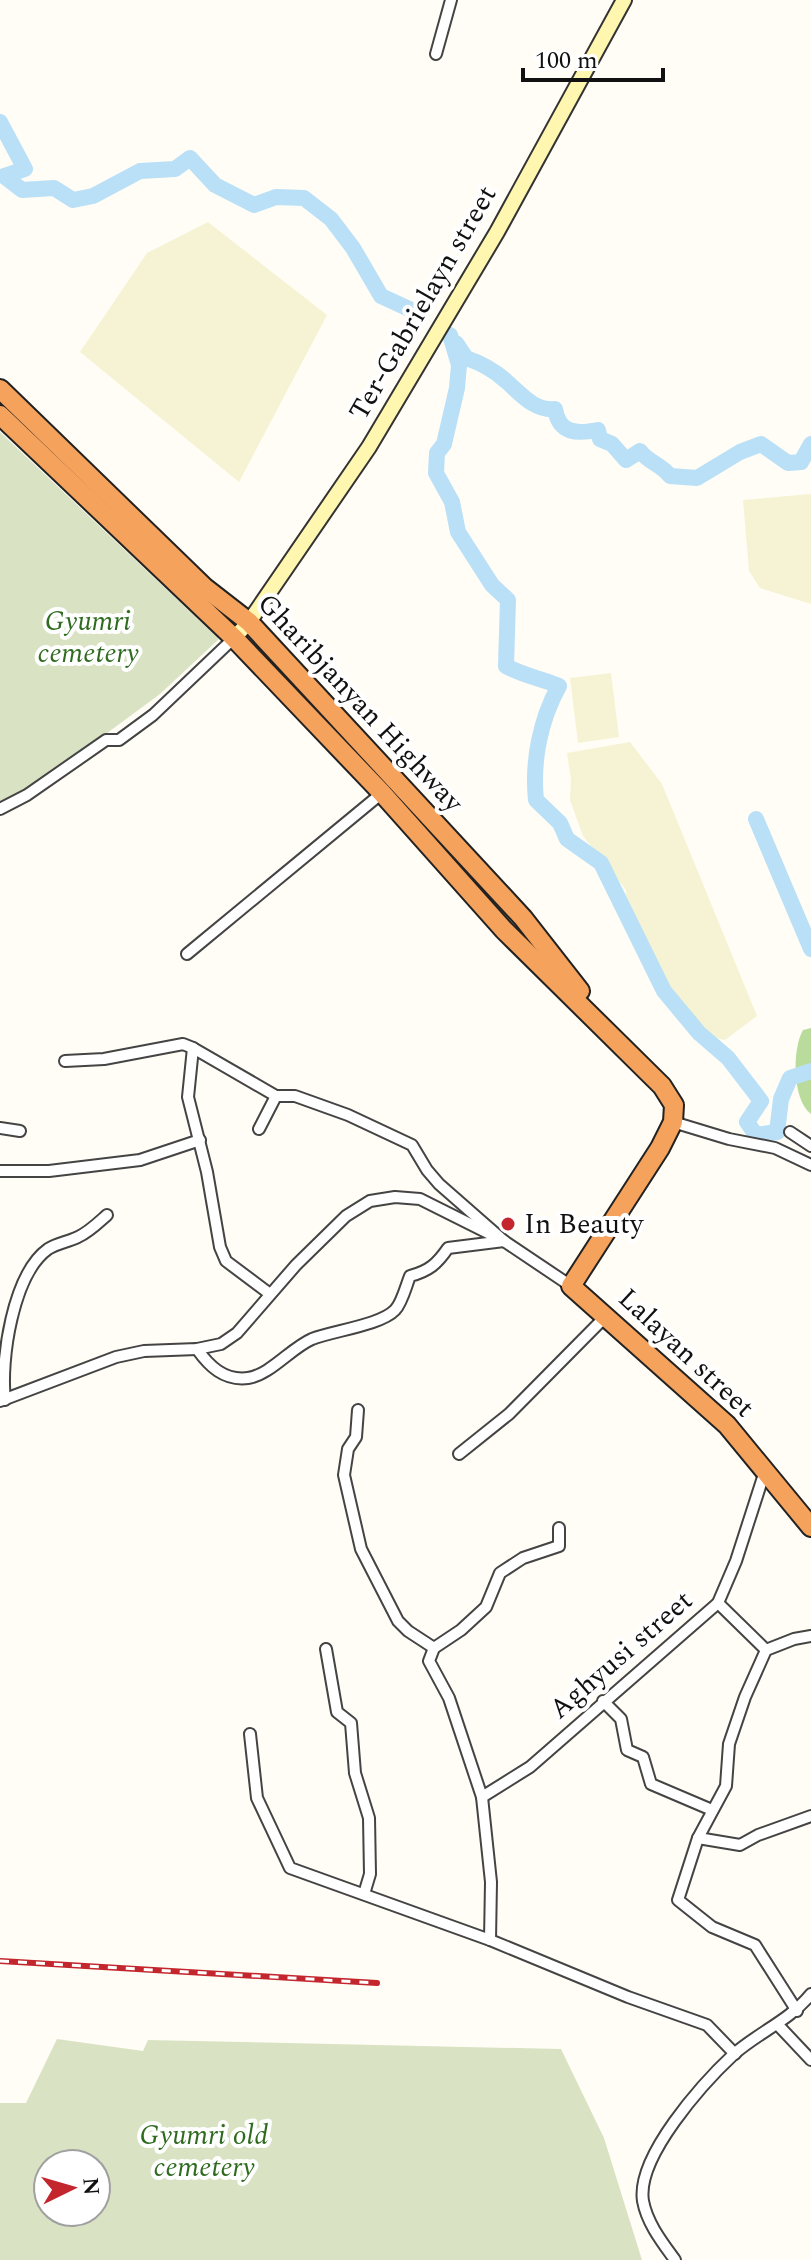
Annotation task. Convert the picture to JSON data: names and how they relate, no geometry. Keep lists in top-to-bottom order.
{
  "streets": {
    "highway": ["Gharibjanyan Highway", "Lalayan street"],
    "main road": ["Ter-Gabrielayn street"],
    "street": ["Aghyusi street"]
  },
  "crossings": [
    ["Ter-Gabrielayn street", "Gharibjanyan Highway"],
    ["Lalayan street", "Aghyusi street"]
  ],
  "parks": ["Gyumri cemetery", "Gyumri old cemetery"],
  "places": ["In Beauty"],
  "scale_bar": "100 m",
  "north": "right"
}
